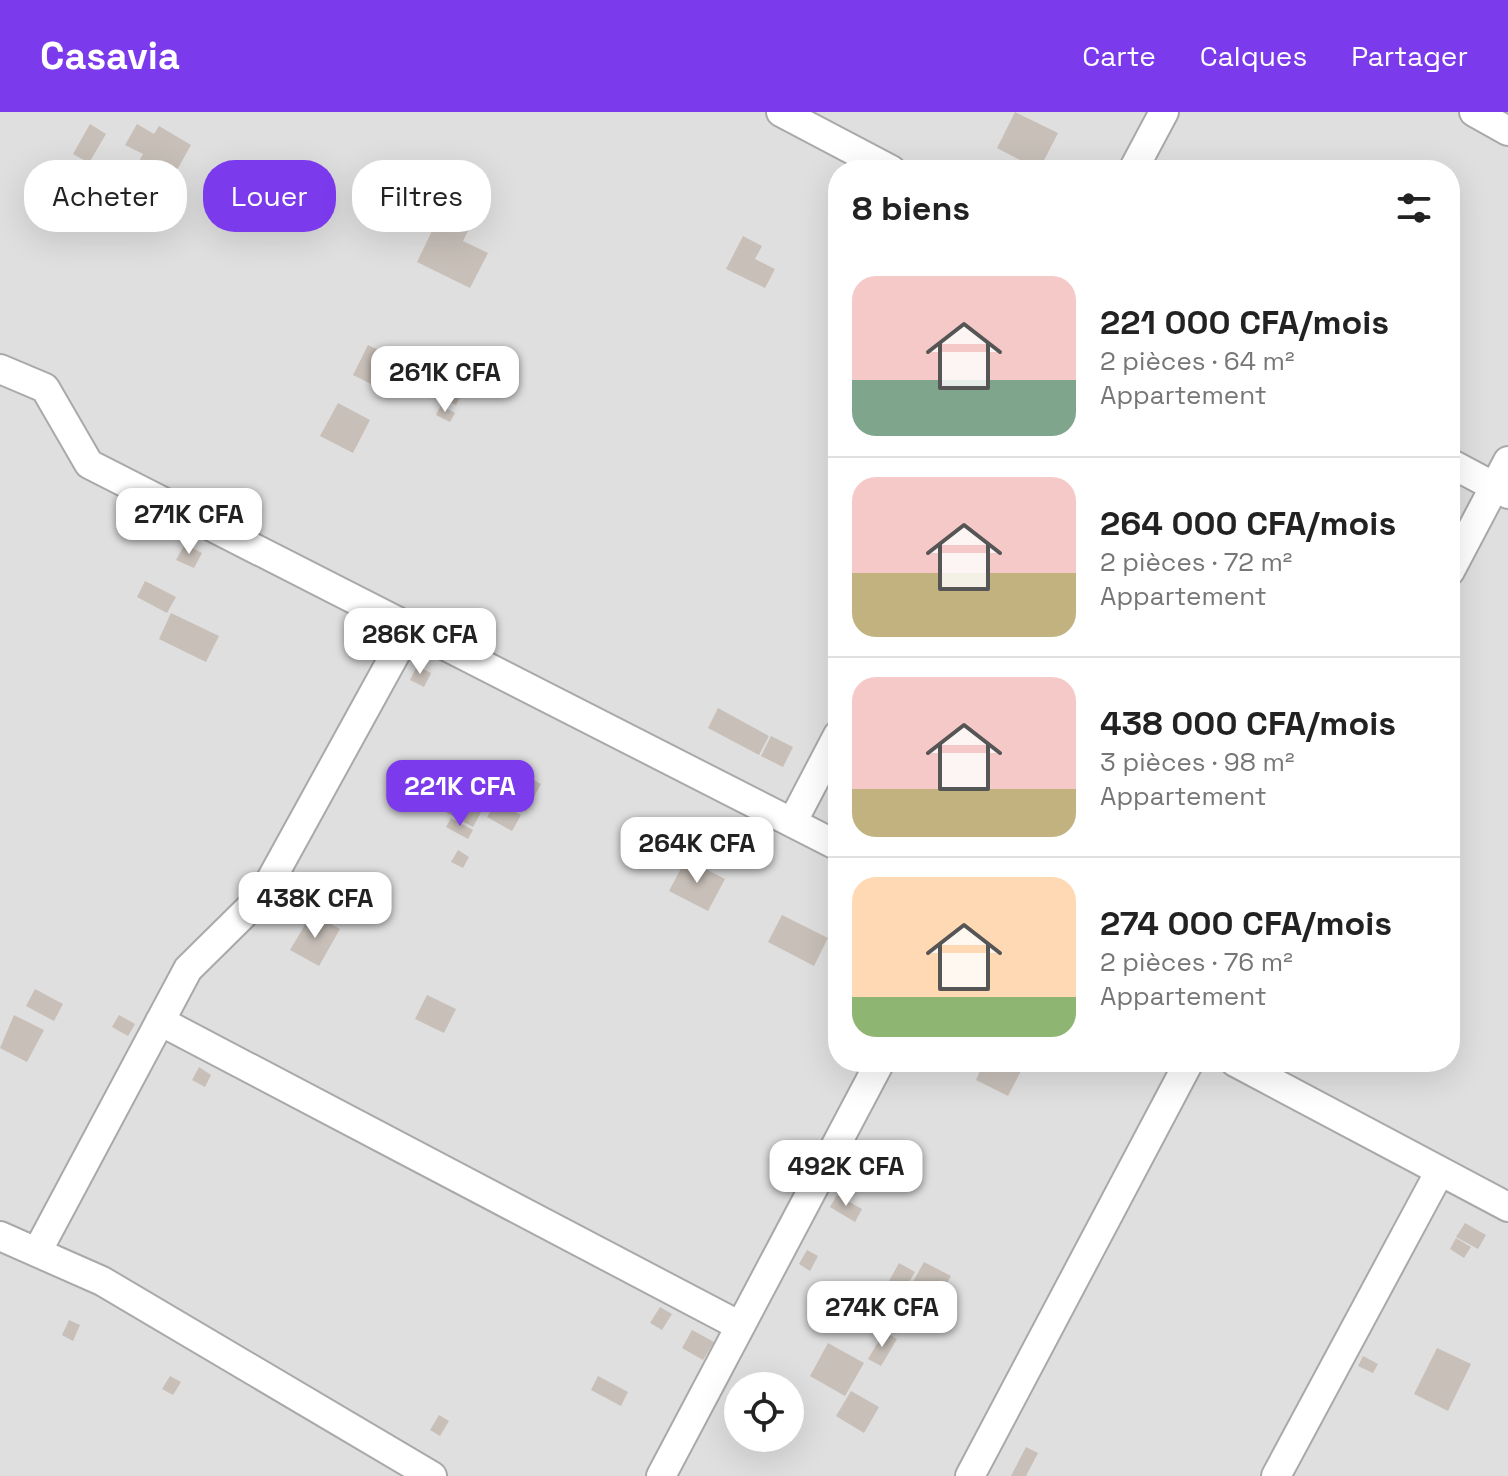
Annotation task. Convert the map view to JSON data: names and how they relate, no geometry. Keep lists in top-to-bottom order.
{
  "page": {
    "header": "Casavia",
    "nav": ["Carte", "Calques", "Partager"],
    "chip": ["Acheter", "Louer", "Filtres"],
    "heading": "8 biens",
    "list": [
      {
        "name": "221 000 CFA/mois",
        "note": "2 pièces · 64 m² · Appartement"
      },
      {
        "name": "264 000 CFA/mois",
        "note": "2 pièces · 72 m² · Appartement"
      },
      {
        "name": "438 000 CFA/mois",
        "note": "3 pièces · 98 m² · Appartement"
      },
      {
        "name": "274 000 CFA/mois",
        "note": "2 pièces · 76 m² · Appartement"
      }
    ],
    "price": [
      "261K CFA",
      "271K CFA",
      "286K CFA",
      "221K CFA",
      "264K CFA",
      "438K CFA",
      "492K CFA",
      "274K CFA"
    ]
  }
}
